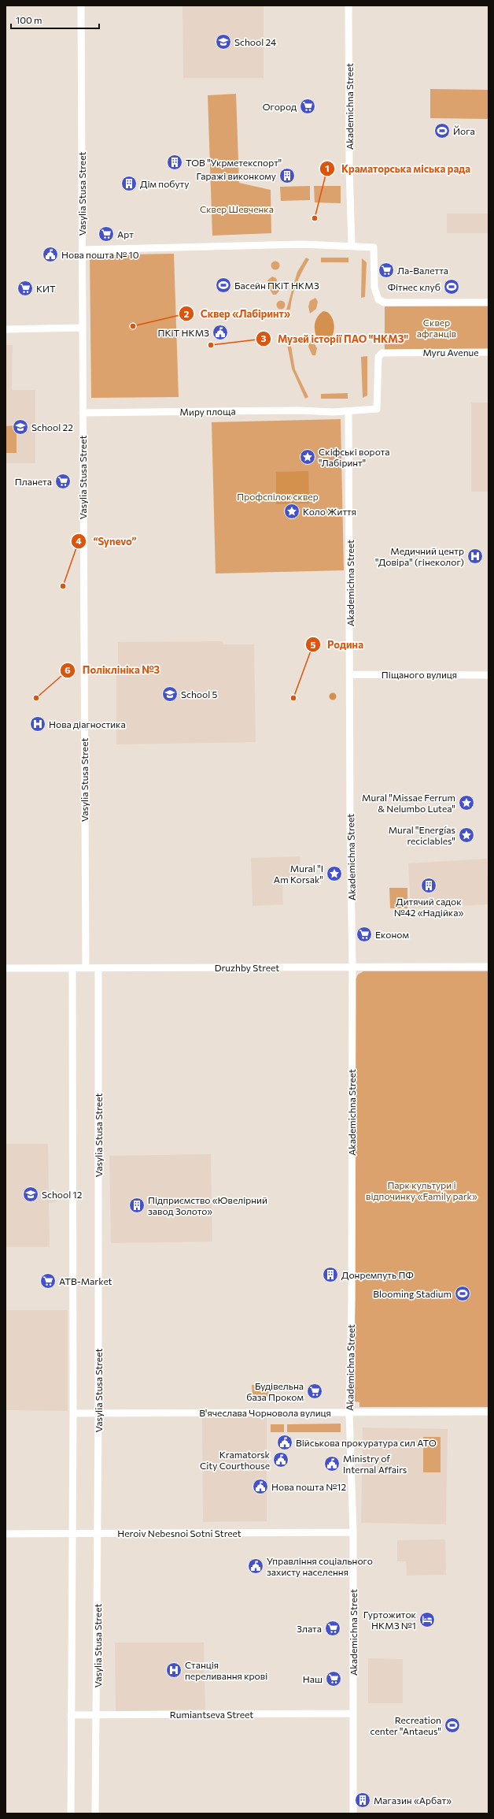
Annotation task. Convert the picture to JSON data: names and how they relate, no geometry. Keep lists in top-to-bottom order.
{
  "streets": {
    "street": [
      "Akademichna Street",
      "Vasylia Stusa Street",
      "Myru Avenue",
      "Миру площа",
      "Піщаного вулиця",
      "Druzhby Street",
      "В'ячеслава Чорновола вулиця",
      "Heroiv Nebesnoi Sotni Street",
      "Rumiantseva Street"
    ]
  },
  "crossings": [
    ["Akademichna Street", "Myru Avenue"],
    ["Akademichna Street", "Піщаного вулиця"],
    ["Akademichna Street", "Druzhby Street"],
    ["Akademichna Street", "В'ячеслава Чорновола вулиця"],
    ["Akademichna Street", "Heroiv Nebesnoi Sotni Street"],
    ["Akademichna Street", "Rumiantseva Street"],
    ["Vasylia Stusa Street", "Миру площа"],
    ["Vasylia Stusa Street", "Druzhby Street"],
    ["Vasylia Stusa Street", "В'ячеслава Чорновола вулиця"],
    ["Vasylia Stusa Street", "Heroiv Nebesnoi Sotni Street"],
    ["Vasylia Stusa Street", "Rumiantseva Street"],
    ["Myru Avenue", "Миру площа"]
  ],
  "parks": [
    "Сквер Шевченка",
    "Сквер афганців",
    "Профспілок сквер",
    "Парк культури і відпочинку «Family park»"
  ],
  "places": {
    "school or university": [
      "School 24",
      "School 22",
      "School 5",
      "School 12"
    ],
    "supermarket": [
      "Огород",
      "Арт",
      "Ла-Валетта",
      "КИТ",
      "Планета",
      "Економ",
      "ATB-Market",
      "Будівельна база Проком",
      "Злата",
      "Наш"
    ],
    "sports": [
      "Йога",
      "Басейн ПКіТ НКМЗ",
      "Фітнес клуб",
      "Blooming Stadium",
      "Recreation center \"Antaeus\""
    ],
    "building": [
      "ТОВ \"Укрметекспорт\"",
      "Гаражі виконкому",
      "Дім побуту",
      "Дитячий садок №42 «Надійка»",
      "Підприємство «Ювелірний завод Золото»",
      "Донремпуть ПФ",
      "Магазин «Арбат»"
    ],
    "other": [
      "Краматорська міська рада",
      "Сквер «Лабіринт»",
      "Музей історії ПАО \"НКМЗ\"",
      "“Synevo”",
      "Поліклініка №3",
      "Родина"
    ],
    "public building": [
      "Нова пошта № 10",
      "ПКіТ НКМЗ",
      "Військова прокуратура сил АТО",
      "Kramatorsk City Courthouse",
      "Ministry of Internal Affairs",
      "Нова пошта №12",
      "Управління соціального захисту населення"
    ],
    "place": [
      "Скіфські ворота \"Лабіринт\"",
      "Коло Життя",
      "Mural \"Missae Ferrum & Nelumbo Lutea\"",
      "Mural \"Energías reciclables\"",
      "Mural \"I Am Korsak\""
    ],
    "hospital": ["Медичний центр \"Довіра\" (гінеколог)", "Нова діагностика", "Станція переливання крові"],
    "hotel": ["Гуртожиток НКМЗ №1"]
  },
  "scale_bar": "100 m"
}
